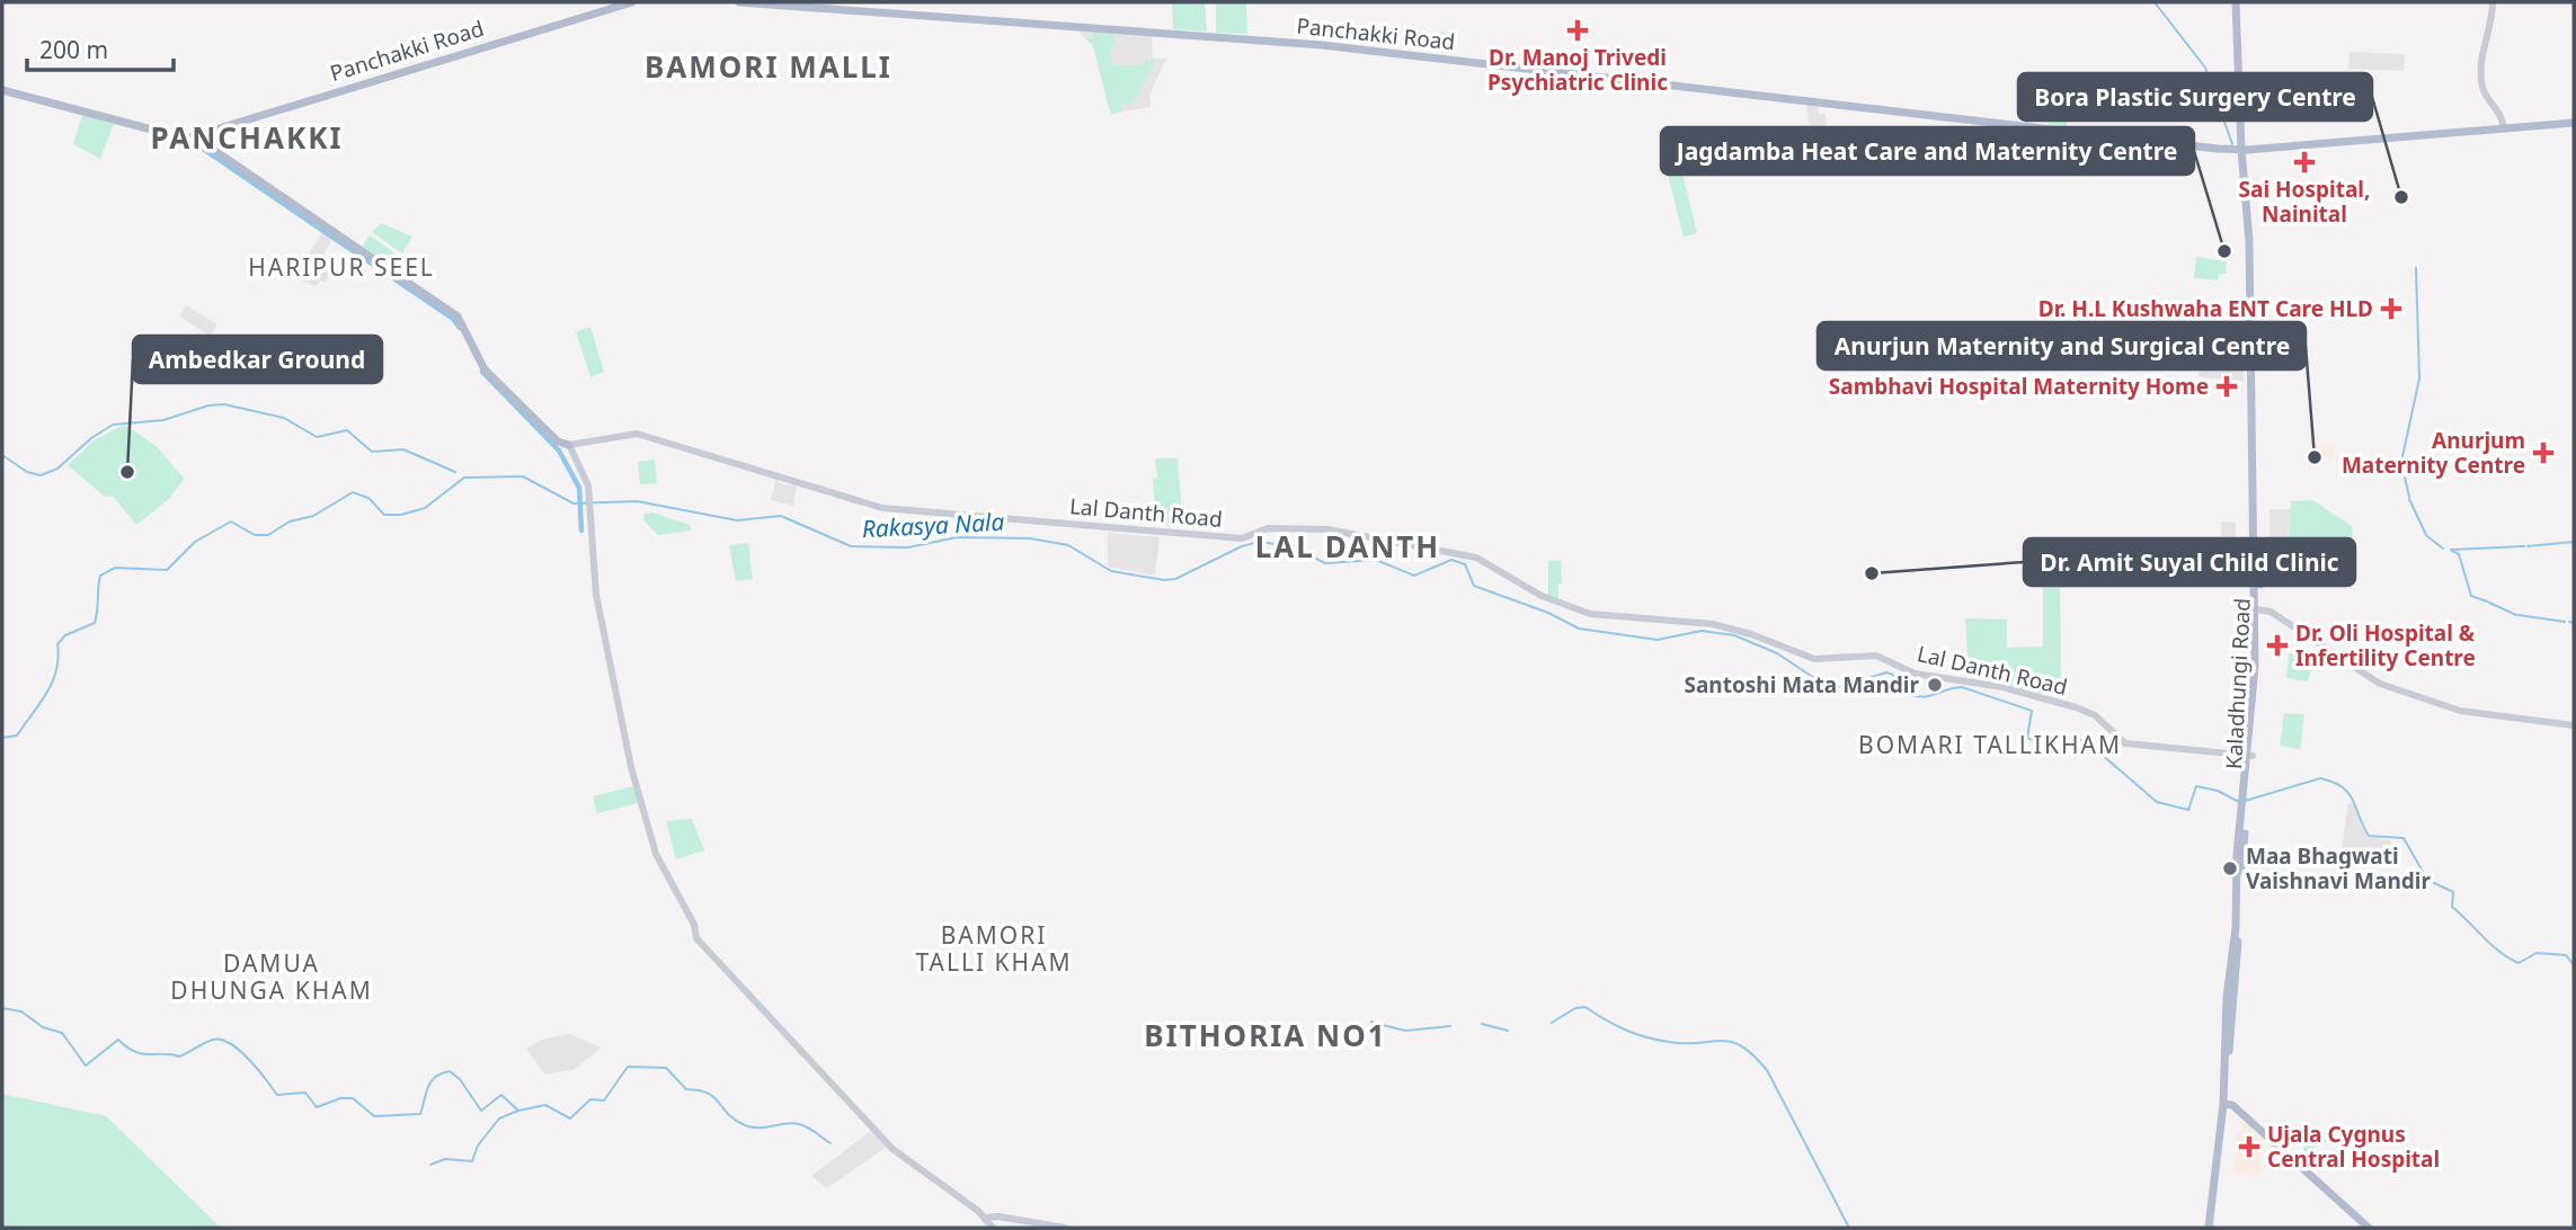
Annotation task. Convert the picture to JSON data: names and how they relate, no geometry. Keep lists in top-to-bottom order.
{
  "streets": {
    "main road": ["Panchakki Road", "Kaladhungi Road"],
    "street": ["Lal Danth Road"]
  },
  "crossings": [
    ["Panchakki Road", "Kaladhungi Road"],
    ["Lal Danth Road", "Kaladhungi Road"]
  ],
  "districts": [
    "BAMORI MALLI",
    "PANCHAKKI",
    "HARIPUR SEEL",
    "LAL DANTH",
    "BOMARI TALLIKHAM",
    "BAMORI TALLI KHAM",
    "DAMUA DHUNGA KHAM",
    "BITHORIA NO1"
  ],
  "water": ["Rakasya Nala"],
  "places": {
    "health": [
      "Dr. Manoj Trivedi Psychiatric Clinic",
      "Sai Hospital, Nainital",
      "Dr. H.L Kushwaha ENT Care HLD",
      "Sambhavi Hospital Maternity Home",
      "Anurjum Maternity Centre",
      "Dr. Oli Hospital & Infertility Centre",
      "Ujala Cygnus Central Hospital"
    ],
    "other": [
      "Bora Plastic Surgery Centre",
      "Jagdamba Heat Care and Maternity Centre",
      "Anurjun Maternity and Surgical Centre",
      "Ambedkar Ground",
      "Dr. Amit Suyal Child Clinic",
      "Santoshi Mata Mandir",
      "Maa Bhagwati Vaishnavi Mandir"
    ]
  },
  "scale_bar": "200 m"
}
